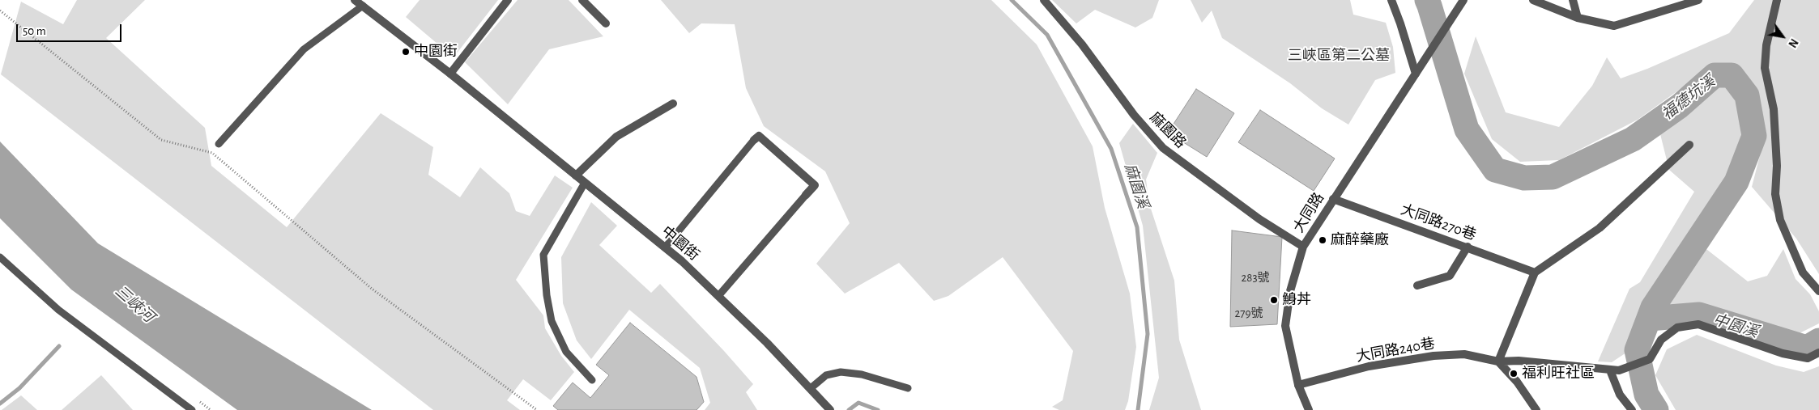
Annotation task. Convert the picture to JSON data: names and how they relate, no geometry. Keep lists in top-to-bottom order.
{
  "streets": {
    "street": [
      "麻園路",
      "大同路",
      "大同路270巷",
      "中園街",
      "大同路240巷"
    ]
  },
  "crossings": [
    ["麻園路", "大同路"],
    ["大同路", "大同路270巷"],
    ["大同路", "大同路240巷"]
  ],
  "water": [
    "福德坑溪",
    "麻園溪",
    "三峽河",
    "中園溪"
  ],
  "parks": ["三峽區第二公墓"],
  "places": [
    "中園街",
    "麻醉藥廠",
    "鯓丼",
    "福利旺社區"
  ],
  "house_numbers": ["283號", "279號"],
  "scale_bar": "50 m",
  "north": "bottom right"
}
